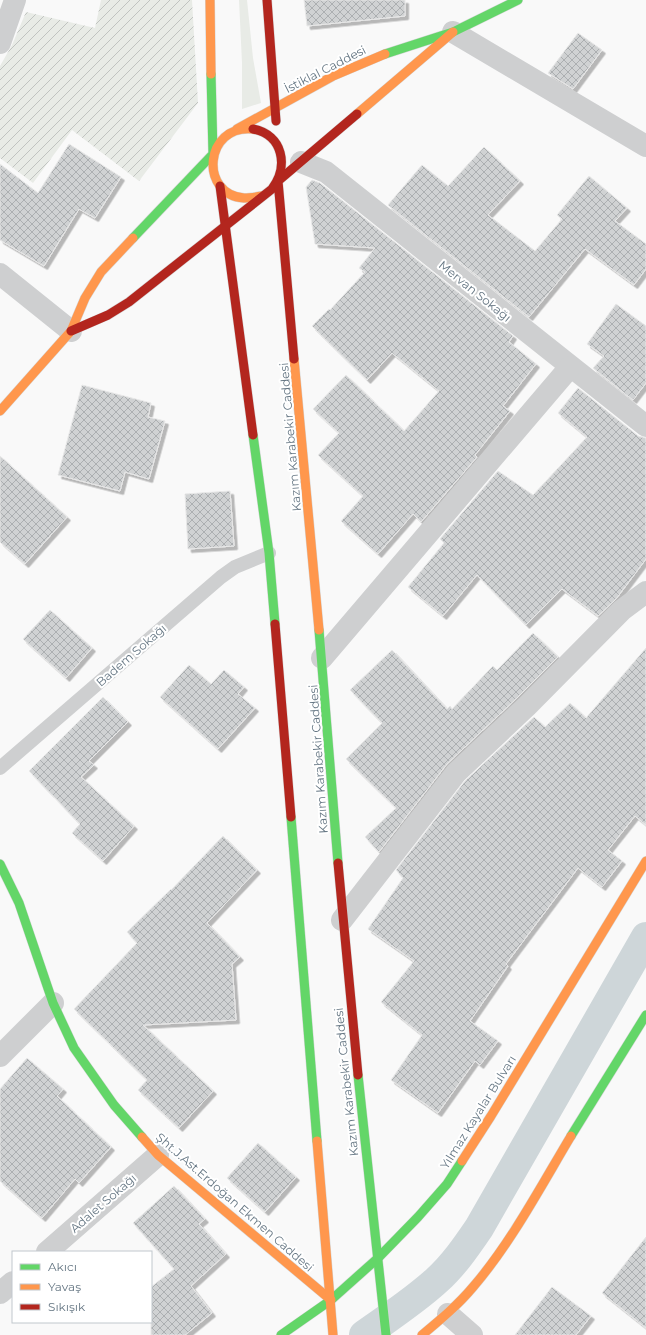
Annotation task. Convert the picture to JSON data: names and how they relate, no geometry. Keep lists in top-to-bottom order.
{
  "streets": {
    "street": [
      "İstiklal Caddesi",
      "Mervan Sokağı",
      "Kazım Karabekir Caddesi",
      "Yılmaz Kayalar Bulvarı",
      "Şht.J.Ast.Erdoğan Ekmen Caddesi",
      "Adalet Sokağı"
    ],
    "lane": ["Badem Sokağı"]
  },
  "crossings": [
    ["İstiklal Caddesi", "Mervan Sokağı"],
    ["İstiklal Caddesi", "Kazım Karabekir Caddesi"],
    ["Kazım Karabekir Caddesi", "Yılmaz Kayalar Bulvarı"],
    ["Yılmaz Kayalar Bulvarı", "Şht.J.Ast.Erdoğan Ekmen Caddesi"],
    ["Şht.J.Ast.Erdoğan Ekmen Caddesi", "Adalet Sokağı"]
  ],
  "legend": ["Akıcı", "Yavaş", "Sıkışık"]
}
